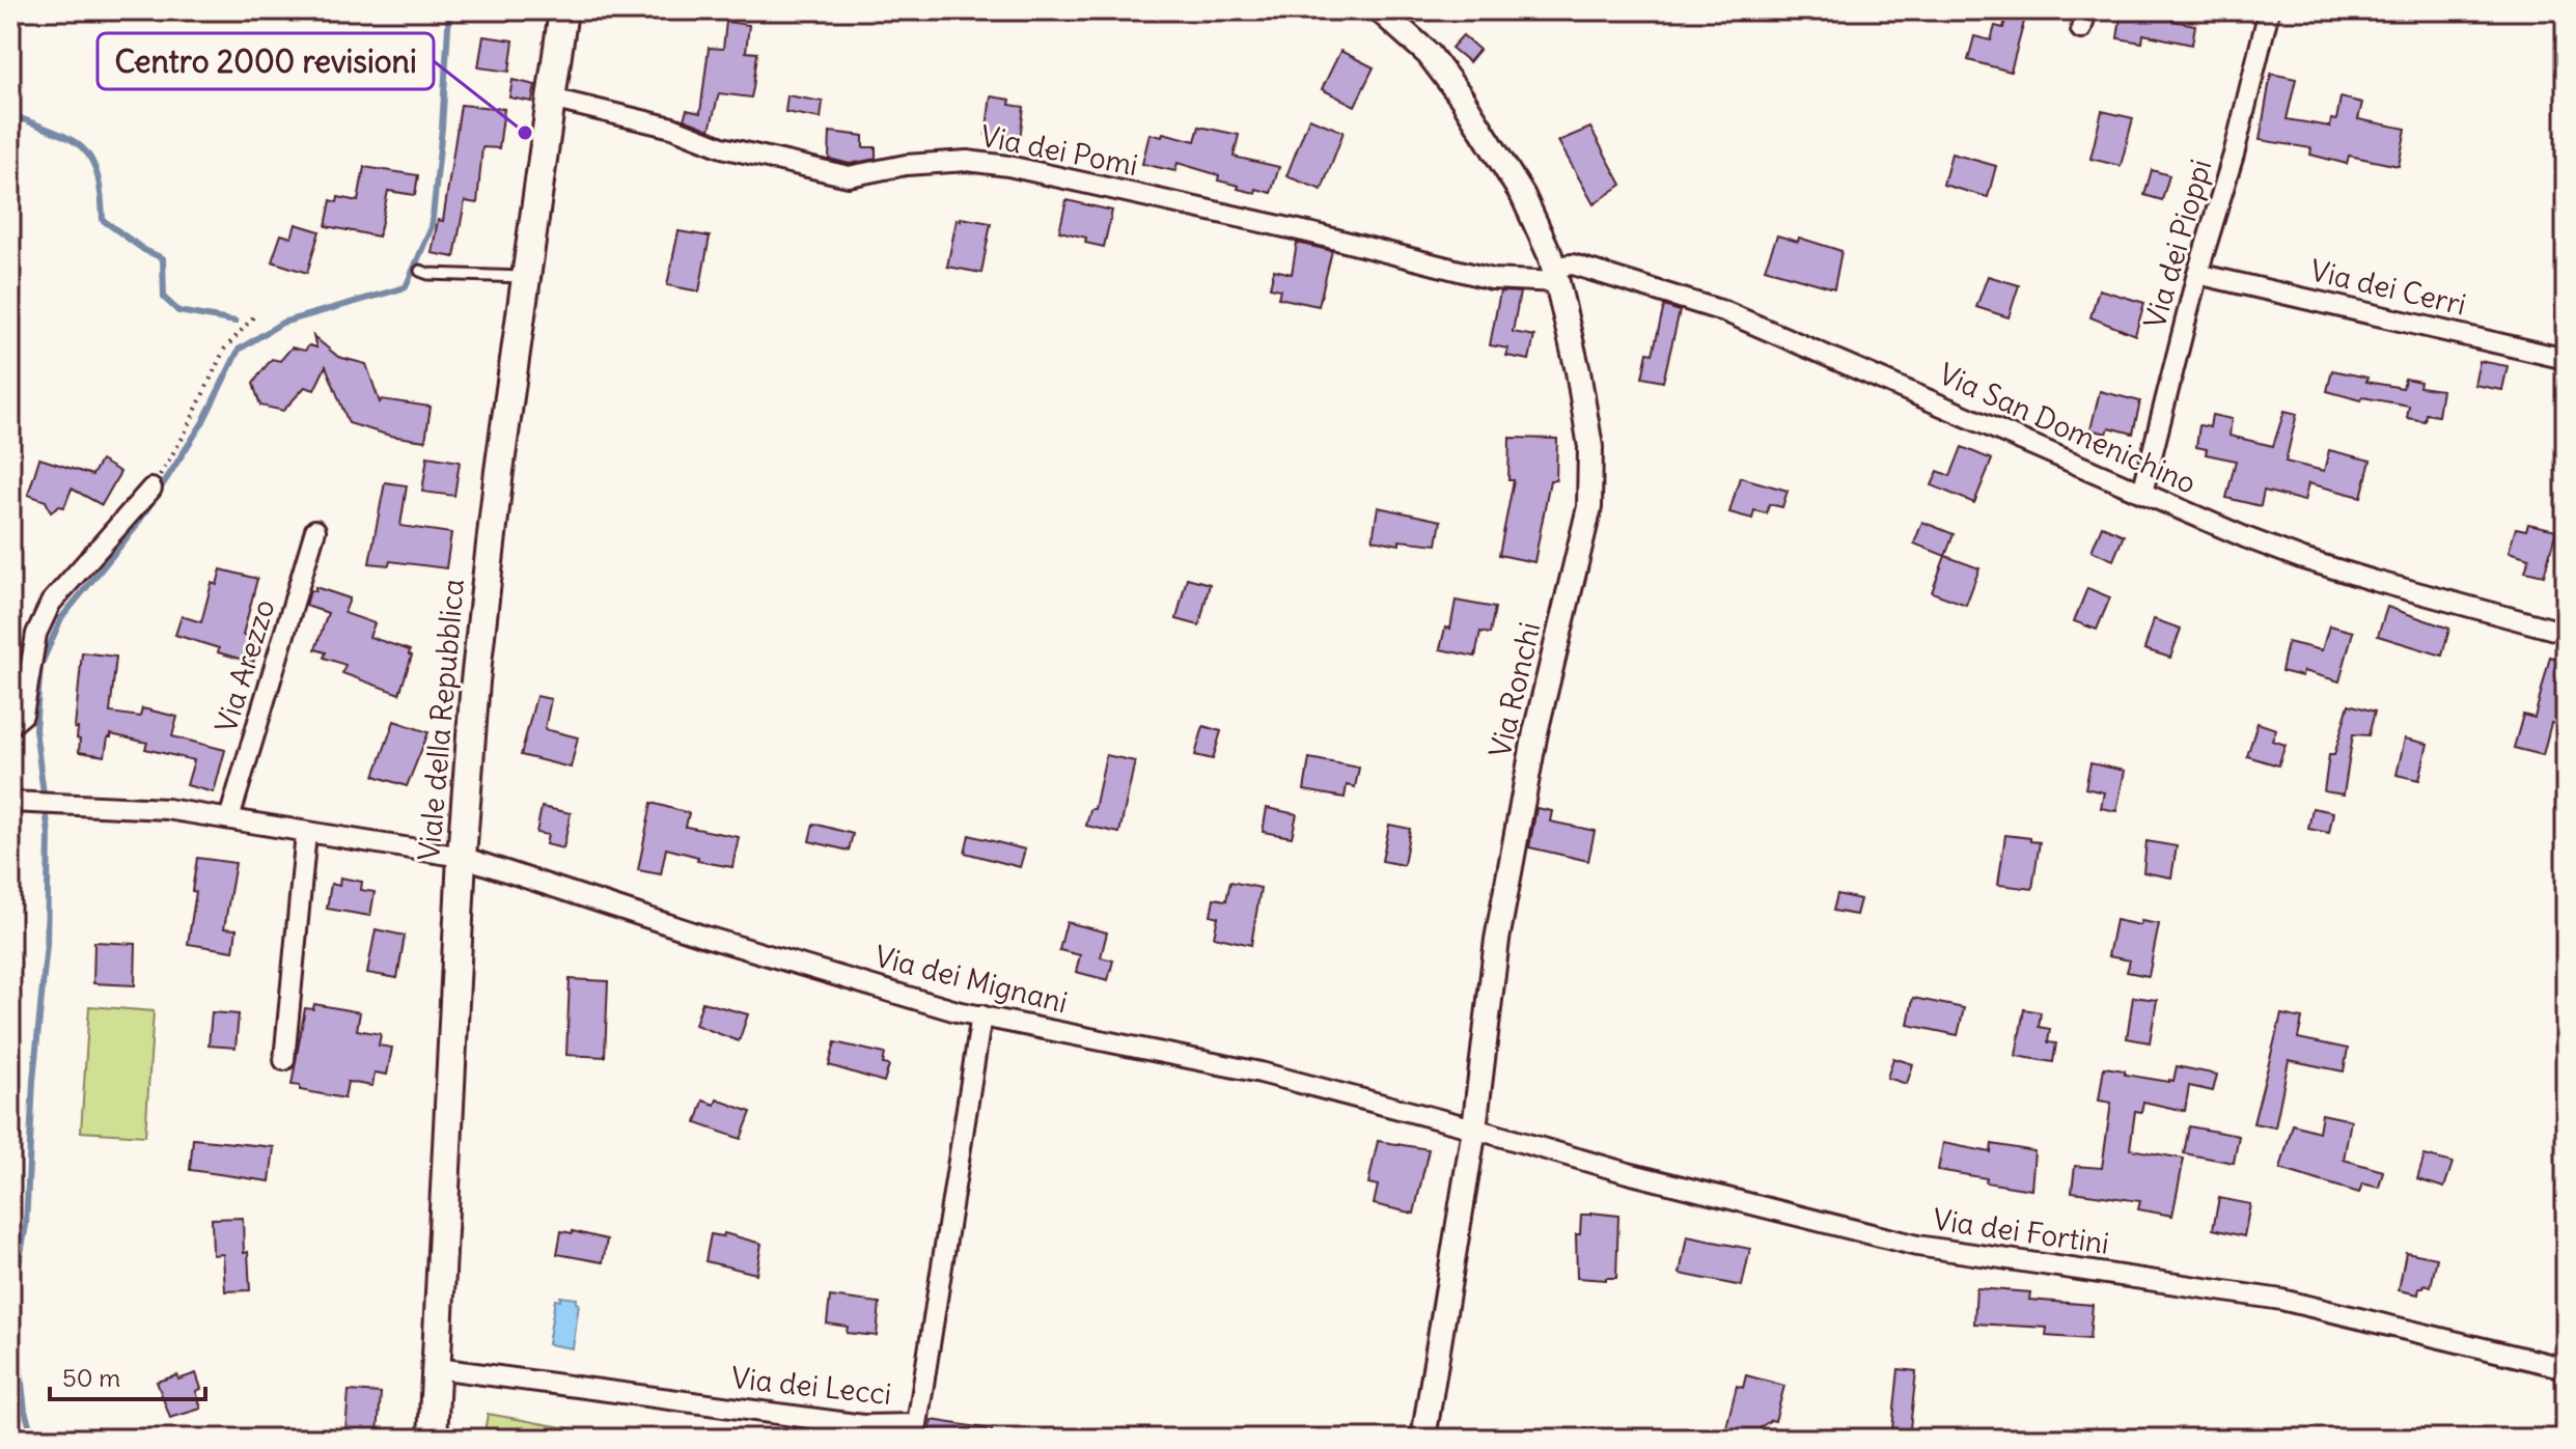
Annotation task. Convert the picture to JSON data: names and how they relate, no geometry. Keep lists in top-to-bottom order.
{
  "streets": {
    "main road": ["Viale della Repubblica"],
    "street": [
      "Via dei Pomi",
      "Via dei Pioppi",
      "Via dei Cerri",
      "Via San Domenichino",
      "Via Arezzo",
      "Via Ronchi",
      "Via dei Mignani",
      "Via dei Fortini",
      "Via dei Lecci"
    ]
  },
  "crossings": [
    ["Via dei Pomi", "Via San Domenichino"],
    ["Via dei Pomi", "Via Ronchi"],
    ["Via dei Pomi", "Viale della Repubblica"],
    ["Via dei Pioppi", "Via dei Cerri"],
    ["Via dei Pioppi", "Via San Domenichino"],
    ["Via San Domenichino", "Via Ronchi"],
    ["Via Ronchi", "Via dei Mignani"],
    ["Via Ronchi", "Via dei Fortini"],
    ["Viale della Repubblica", "Via dei Mignani"],
    ["Viale della Repubblica", "Via dei Lecci"],
    ["Via dei Mignani", "Via dei Fortini"],
    ["Via dei Mignani", "Via dei Lecci"]
  ],
  "places": ["Centro 2000 revisioni"],
  "scale_bar": "50 m"
}
